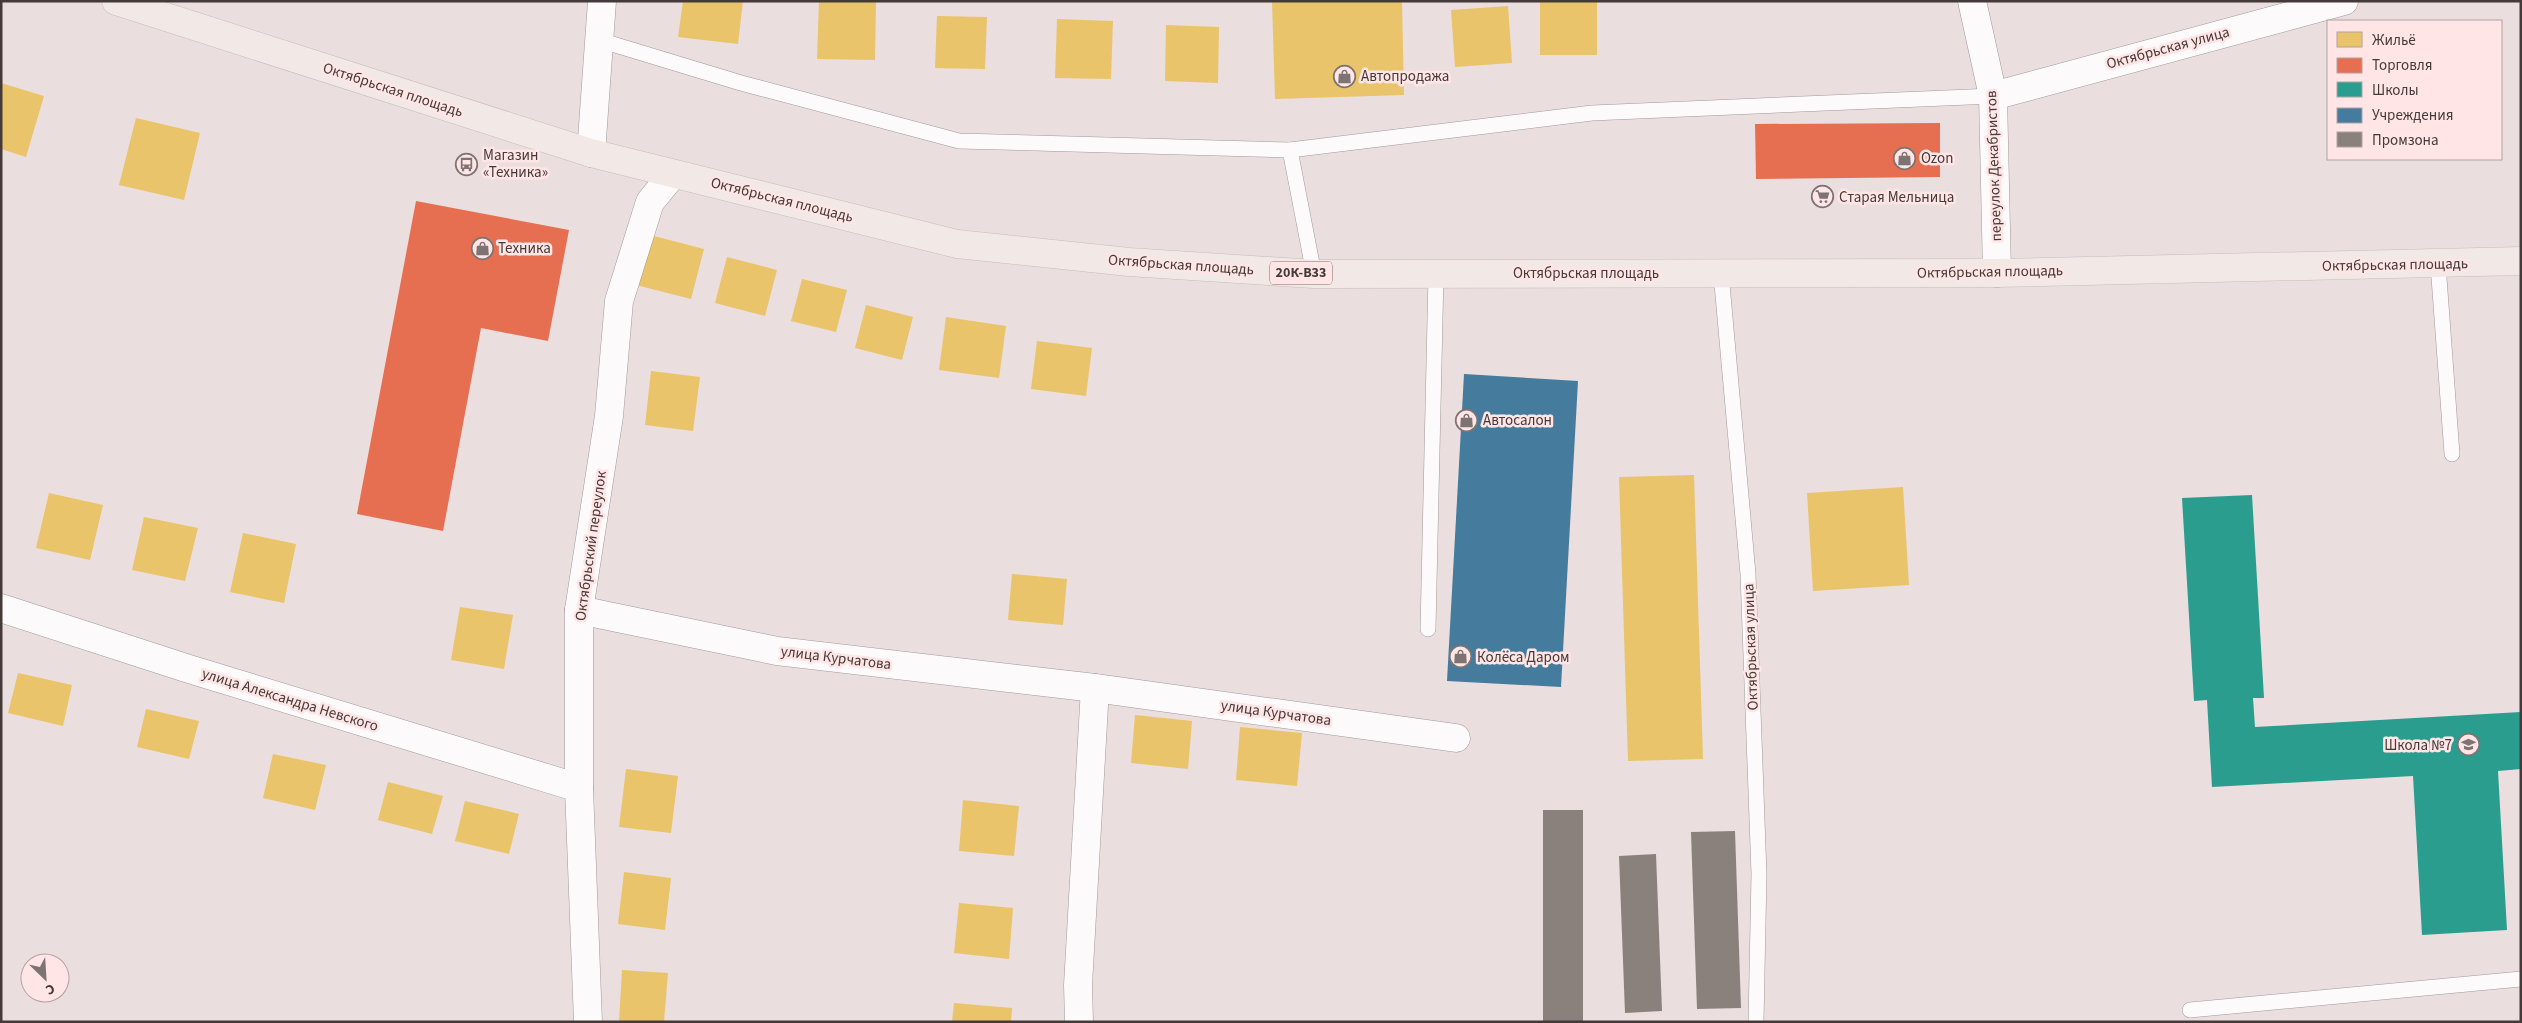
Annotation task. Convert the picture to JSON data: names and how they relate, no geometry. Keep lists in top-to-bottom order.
{
  "streets": {
    "main road": ["Октябрьская площадь", "20К-В33"],
    "street": [
      "Октябрьская улица",
      "переулок Декабристов",
      "Октябрьский переулок",
      "улица Курчатова",
      "улица Александра Невского"
    ]
  },
  "crossings": [
    ["Октябрьская улица", "Октябрьская площадь"],
    ["Октябрьская улица", "переулок Декабристов"],
    ["Октябрьская площадь", "переулок Декабристов"],
    ["Октябрьская площадь", "Октябрьский переулок"],
    ["Октябрьский переулок", "улица Курчатова"],
    ["Октябрьский переулок", "улица Александра Невского"]
  ],
  "places": {
    "shop": [
      "Автопродажа",
      "Ozon",
      "Техника",
      "Автосалон",
      "Колёса Даром"
    ],
    "bus stop": ["Магазин «Техника»"],
    "supermarket": ["Старая Мельница"],
    "school or university": ["Школа №7"]
  },
  "legend": [
    "Жильё",
    "Торговля",
    "Школы",
    "Учреждения",
    "Промзона"
  ],
  "north": "bottom right"
}
